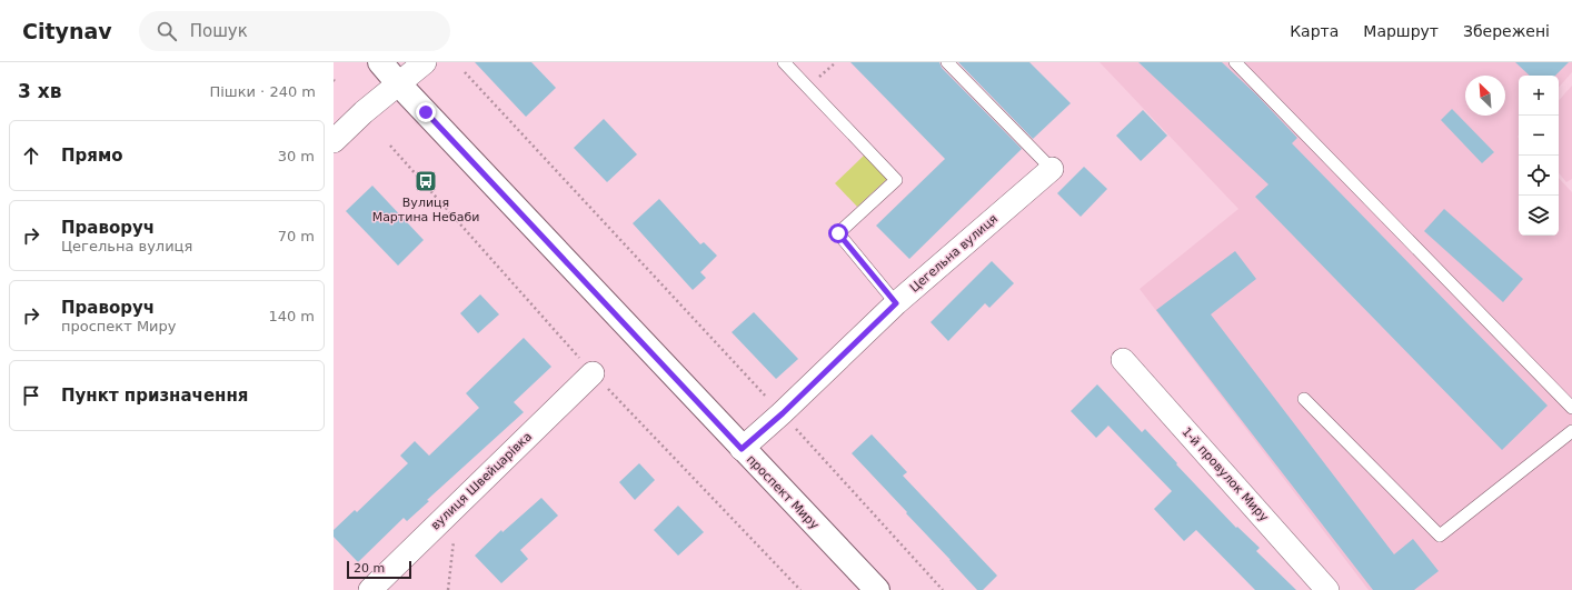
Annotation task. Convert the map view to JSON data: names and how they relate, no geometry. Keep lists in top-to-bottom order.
{
  "streets": {
    "main road": ["проспект Миру"],
    "street": ["Цегельна вулиця", "1-й провулок Миру", "вулиця Швейцарівка"]
  },
  "crossings": [
    ["Цегельна вулиця", "проспект Миру"]
  ],
  "places": {
    "bus stop": ["Вулиця Мартина Небаби"]
  },
  "scale_bar": "20 m",
  "north": "top left",
  "page": {
    "header": "Citynav",
    "search": "Пошук",
    "nav": ["Карта", "Маршрут", "Збережені"],
    "heading": ["3 хв", "Пішки · 240 m"],
    "map_buttons": ["+", "−"],
    "list": [
      ["Прямо", "30 m"],
      ["Праворуч", "Цегельна вулиця", "70 m"],
      ["Праворуч", "проспект Миру", "140 m"],
      "Пункт призначення"
    ],
    "scale": "20 m"
  }
}
